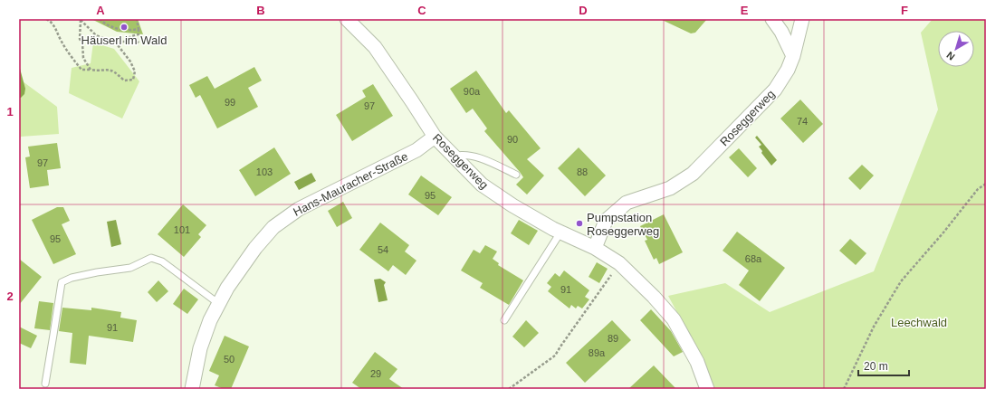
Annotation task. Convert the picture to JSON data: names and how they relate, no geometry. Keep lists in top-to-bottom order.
{
  "streets": {
    "street": ["Roseggerweg", "Hans-Mauracher-Straße"]
  },
  "crossings": [
    ["Roseggerweg", "Hans-Mauracher-Straße"]
  ],
  "parks": ["Leechwald"],
  "places": ["Häuserl im Wald", "Pumpstation Roseggerweg"],
  "house_numbers": [
    "90a",
    "99",
    "97",
    "74",
    "90",
    "97",
    "103",
    "88",
    "95",
    "101",
    "95",
    "54",
    "68a",
    "91",
    "91",
    "89",
    "89a",
    "50",
    "29"
  ],
  "scale_bar": "20 m",
  "north": "bottom left",
  "grid": {
    "columns": [
      "A",
      "B",
      "C",
      "D",
      "E",
      "F"
    ],
    "rows": ["1", "2"]
  }
}
